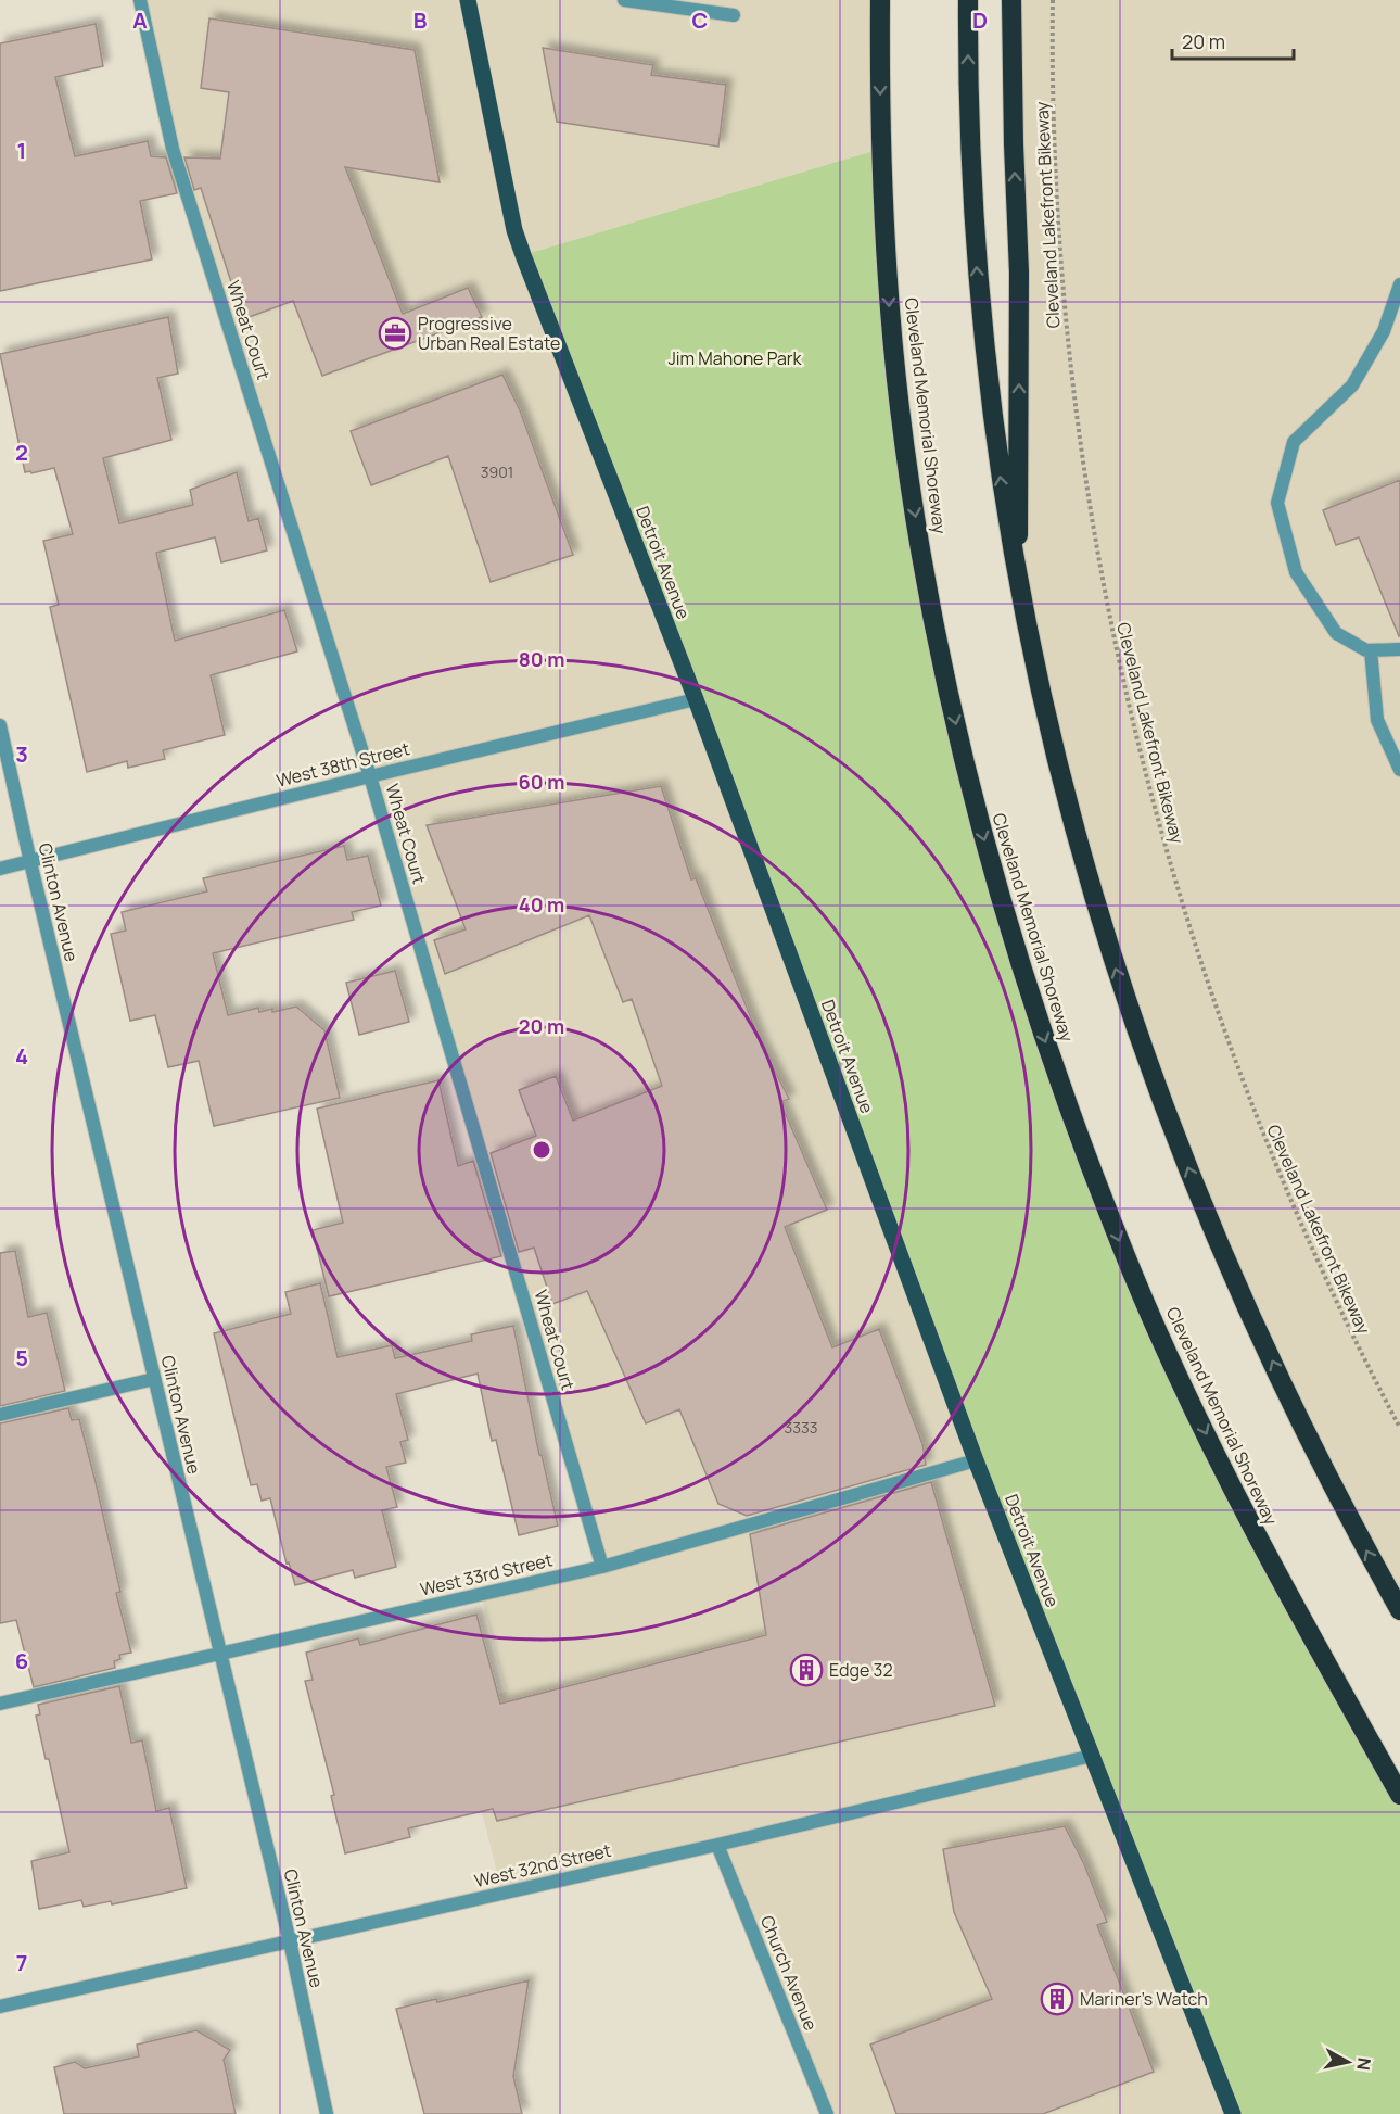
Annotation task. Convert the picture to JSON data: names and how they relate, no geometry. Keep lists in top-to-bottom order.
{
  "streets": {
    "highway": ["Cleveland Memorial Shoreway"],
    "main road": ["Detroit Avenue"],
    "street": [
      "Wheat Court",
      "West 38th Street",
      "Clinton Avenue",
      "West 33rd Street",
      "West 32nd Street",
      "Church Avenue"
    ],
    "path": ["Cleveland Lakefront Bikeway"]
  },
  "crossings": [
    ["Wheat Court", "West 38th Street"],
    ["Wheat Court", "West 33rd Street"],
    ["Detroit Avenue", "West 38th Street"],
    ["Detroit Avenue", "West 33rd Street"],
    ["Detroit Avenue", "West 32nd Street"],
    ["West 38th Street", "Clinton Avenue"],
    ["Clinton Avenue", "West 33rd Street"],
    ["Clinton Avenue", "West 32nd Street"],
    ["West 32nd Street", "Church Avenue"]
  ],
  "parks": ["Jim Mahone Park"],
  "places": {
    "office": ["Progressive Urban Real Estate"],
    "building": ["Edge 32", "Mariner's Watch"]
  },
  "house_numbers": ["3901", "3333"],
  "scale_bar": "20 m",
  "north": "right",
  "grid": {
    "columns": [
      "A",
      "B",
      "C",
      "D"
    ],
    "rows": [
      "1",
      "2",
      "3",
      "4",
      "5",
      "6",
      "7"
    ]
  },
  "rings": [
    "80 m",
    "60 m",
    "40 m",
    "20 m"
  ]
}
